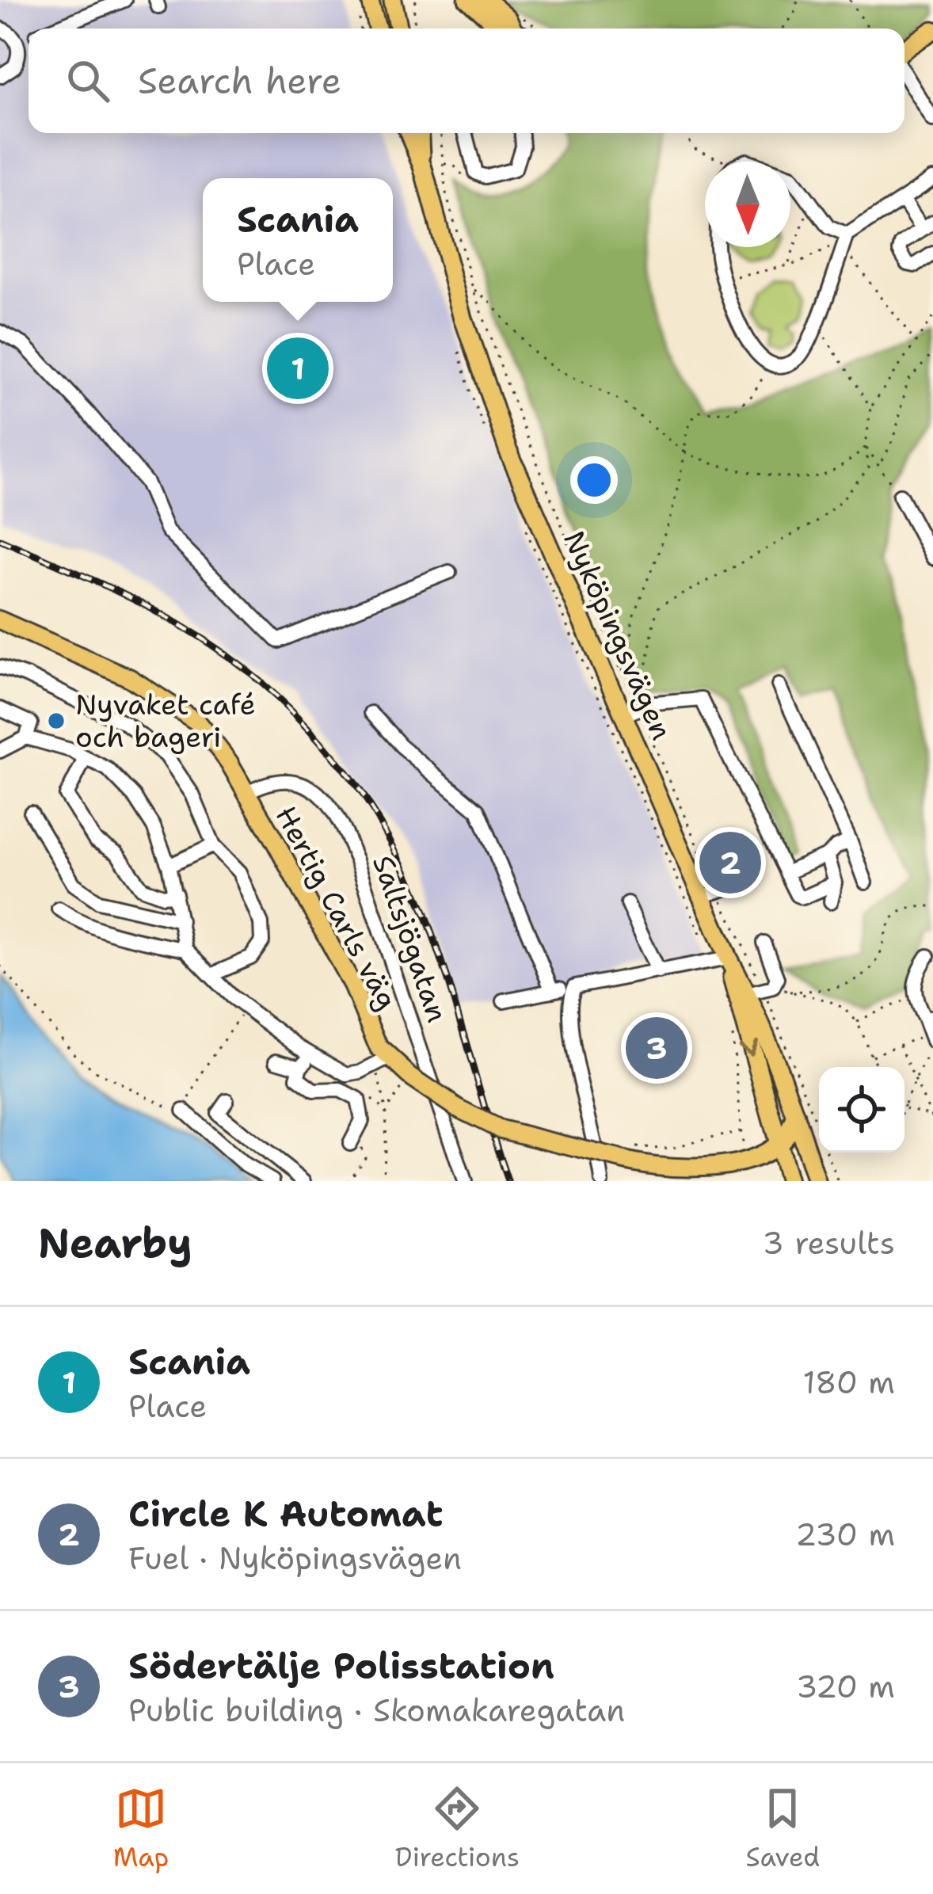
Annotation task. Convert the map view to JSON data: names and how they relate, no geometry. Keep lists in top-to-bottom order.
{
  "streets": {
    "main road": ["Nyköpingsvägen", "Hertig Carls väg"],
    "street": ["Saltsjögatan"]
  },
  "crossings": [
    ["Nyköpingsvägen", "Hertig Carls väg"],
    ["Hertig Carls väg", "Saltsjögatan"]
  ],
  "places": ["Nyvaket café och bageri"],
  "north": "bottom",
  "page": {
    "search": "Search here",
    "popup": ["Scania", "Place"],
    "pins": ["1", "2", "3"],
    "heading": ["Nearby", "3 results"],
    "list": [
      {
        "mark": "1",
        "name": "Scania",
        "note": "Place",
        "value": "180 m"
      },
      {
        "mark": "2",
        "name": "Circle K Automat",
        "note": "Fuel · Nyköpingsvägen",
        "value": "230 m"
      },
      {
        "mark": "3",
        "name": "Södertälje Polisstation",
        "note": "Public building · Skomakaregatan",
        "value": "320 m"
      }
    ],
    "nav": ["Map", "Directions", "Saved"]
  }
}
